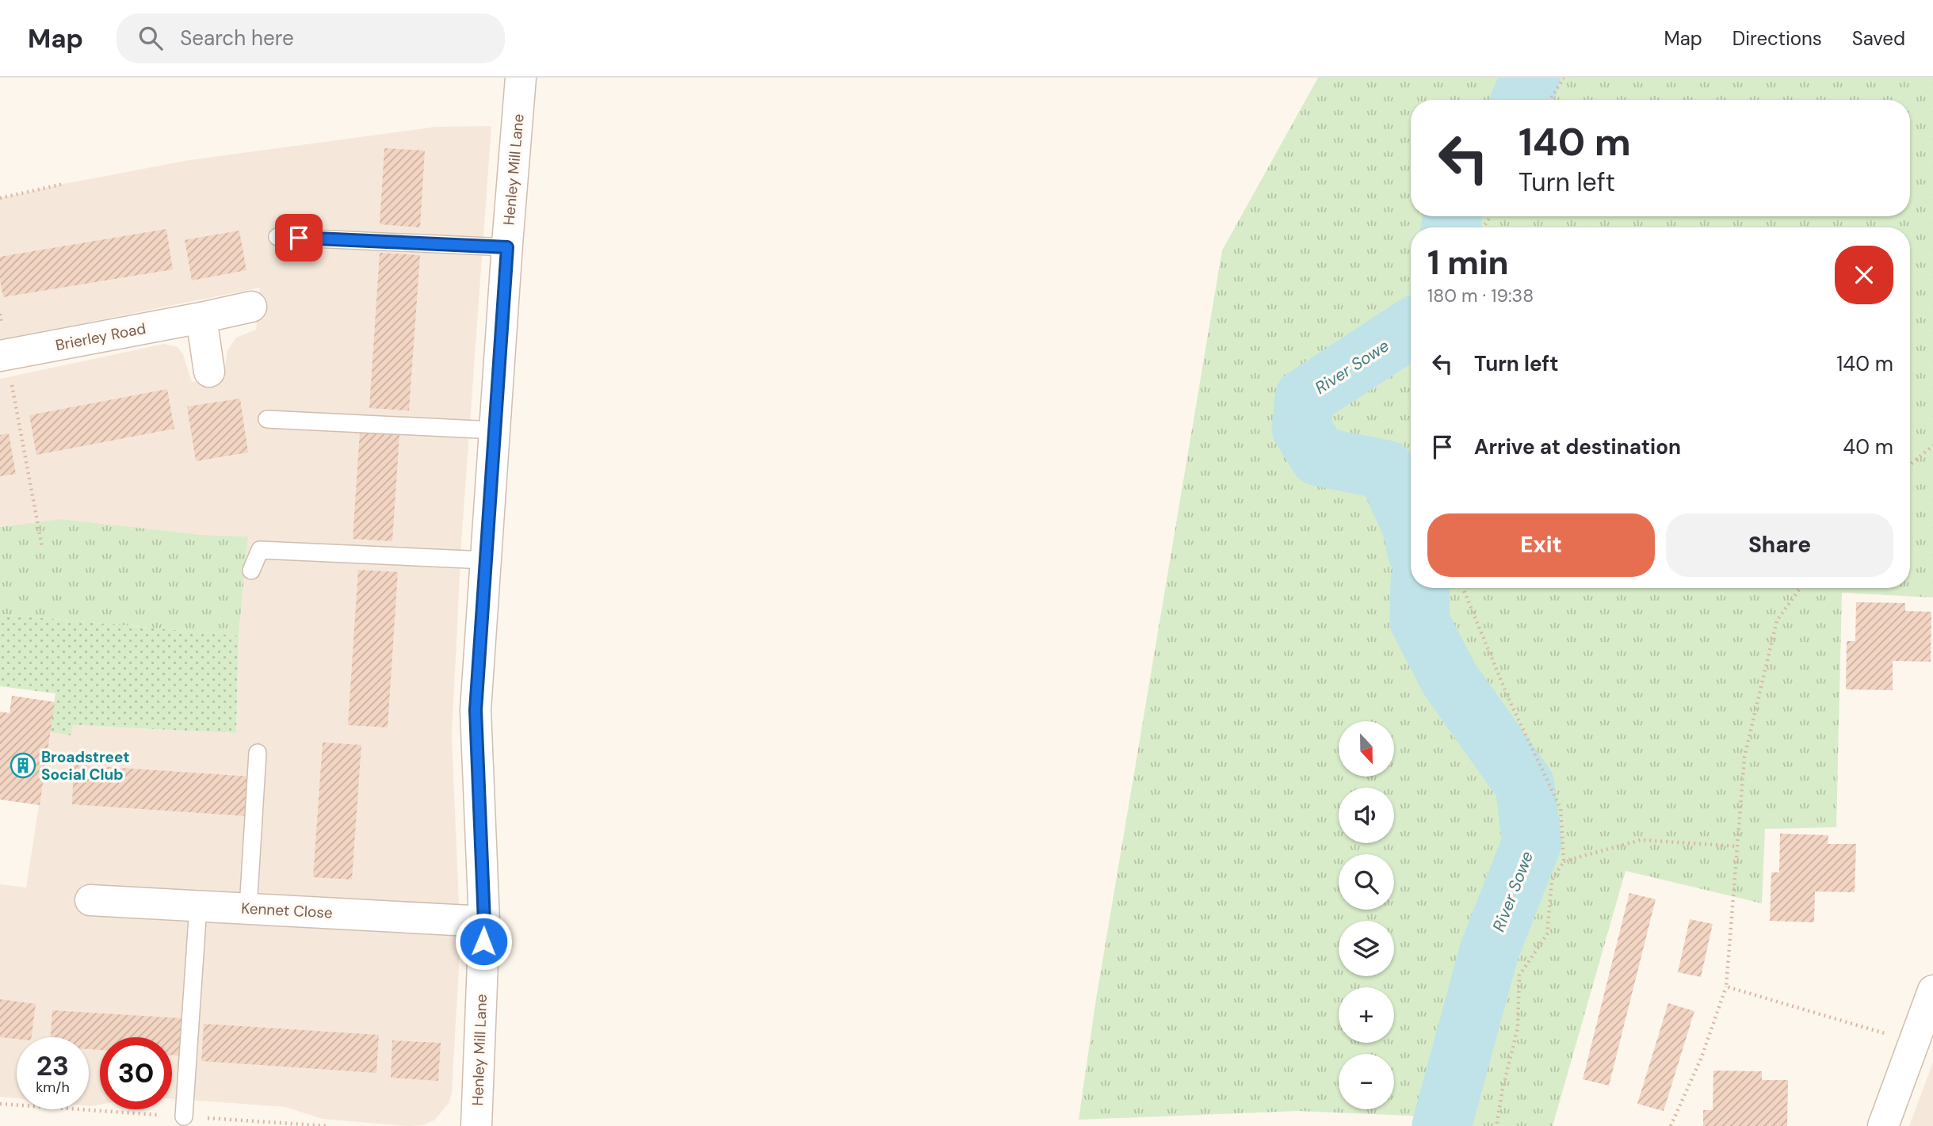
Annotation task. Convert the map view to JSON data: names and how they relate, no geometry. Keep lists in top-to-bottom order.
{
  "streets": {
    "street": ["Henley Mill Lane", "Brierley Road", "Kennet Close"]
  },
  "crossings": [
    ["Henley Mill Lane", "Kennet Close"]
  ],
  "water": ["River Sowe"],
  "places": {
    "building": ["Broadstreet Social Club"]
  },
  "north": "bottom",
  "page": {
    "header": "Map",
    "search": "Search here",
    "nav": ["Map", "Directions", "Saved"],
    "turn": ["140 m", "Turn left"],
    "heading": ["1 min", "180 m · 19:38"],
    "list": [
      {
        "name": "Turn left",
        "value": "140 m"
      },
      {
        "name": "Arrive at destination",
        "value": "40 m"
      }
    ],
    "buttons": ["Exit", "Share"],
    "map_buttons": ["+", "−"],
    "speed": "23 km/h",
    "limit": "30"
  }
}
